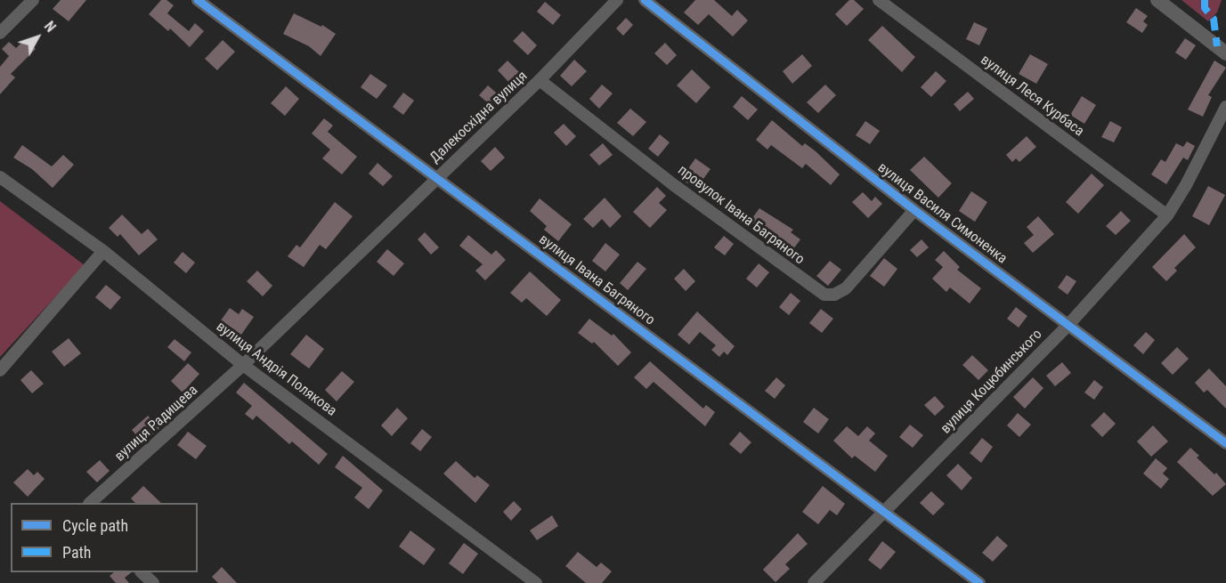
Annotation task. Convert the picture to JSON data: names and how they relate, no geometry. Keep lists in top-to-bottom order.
{
  "streets": {
    "street": [
      "вулиця Леся Курбаса",
      "Далекосхідна вулиця",
      "вулиця Василя Симоненка",
      "провулок Івана Багряного",
      "вулиця Івана Багряного",
      "вулиця Андрія Полякова",
      "вулиця Коцюбинського",
      "вулиця Радищева"
    ]
  },
  "crossings": [
    ["вулиця Леся Курбаса", "вулиця Коцюбинського"],
    ["Далекосхідна вулиця", "провулок Івана Багряного"],
    ["Далекосхідна вулиця", "вулиця Івана Багряного"],
    ["Далекосхідна вулиця", "вулиця Андрія Полякова"],
    ["Далекосхідна вулиця", "вулиця Радищева"],
    ["вулиця Василя Симоненка", "провулок Івана Багряного"],
    ["вулиця Василя Симоненка", "вулиця Коцюбинського"],
    ["вулиця Івана Багряного", "вулиця Коцюбинського"],
    ["вулиця Андрія Полякова", "вулиця Радищева"]
  ],
  "legend": ["Cycle path", "Path"],
  "north": "top right"
}
